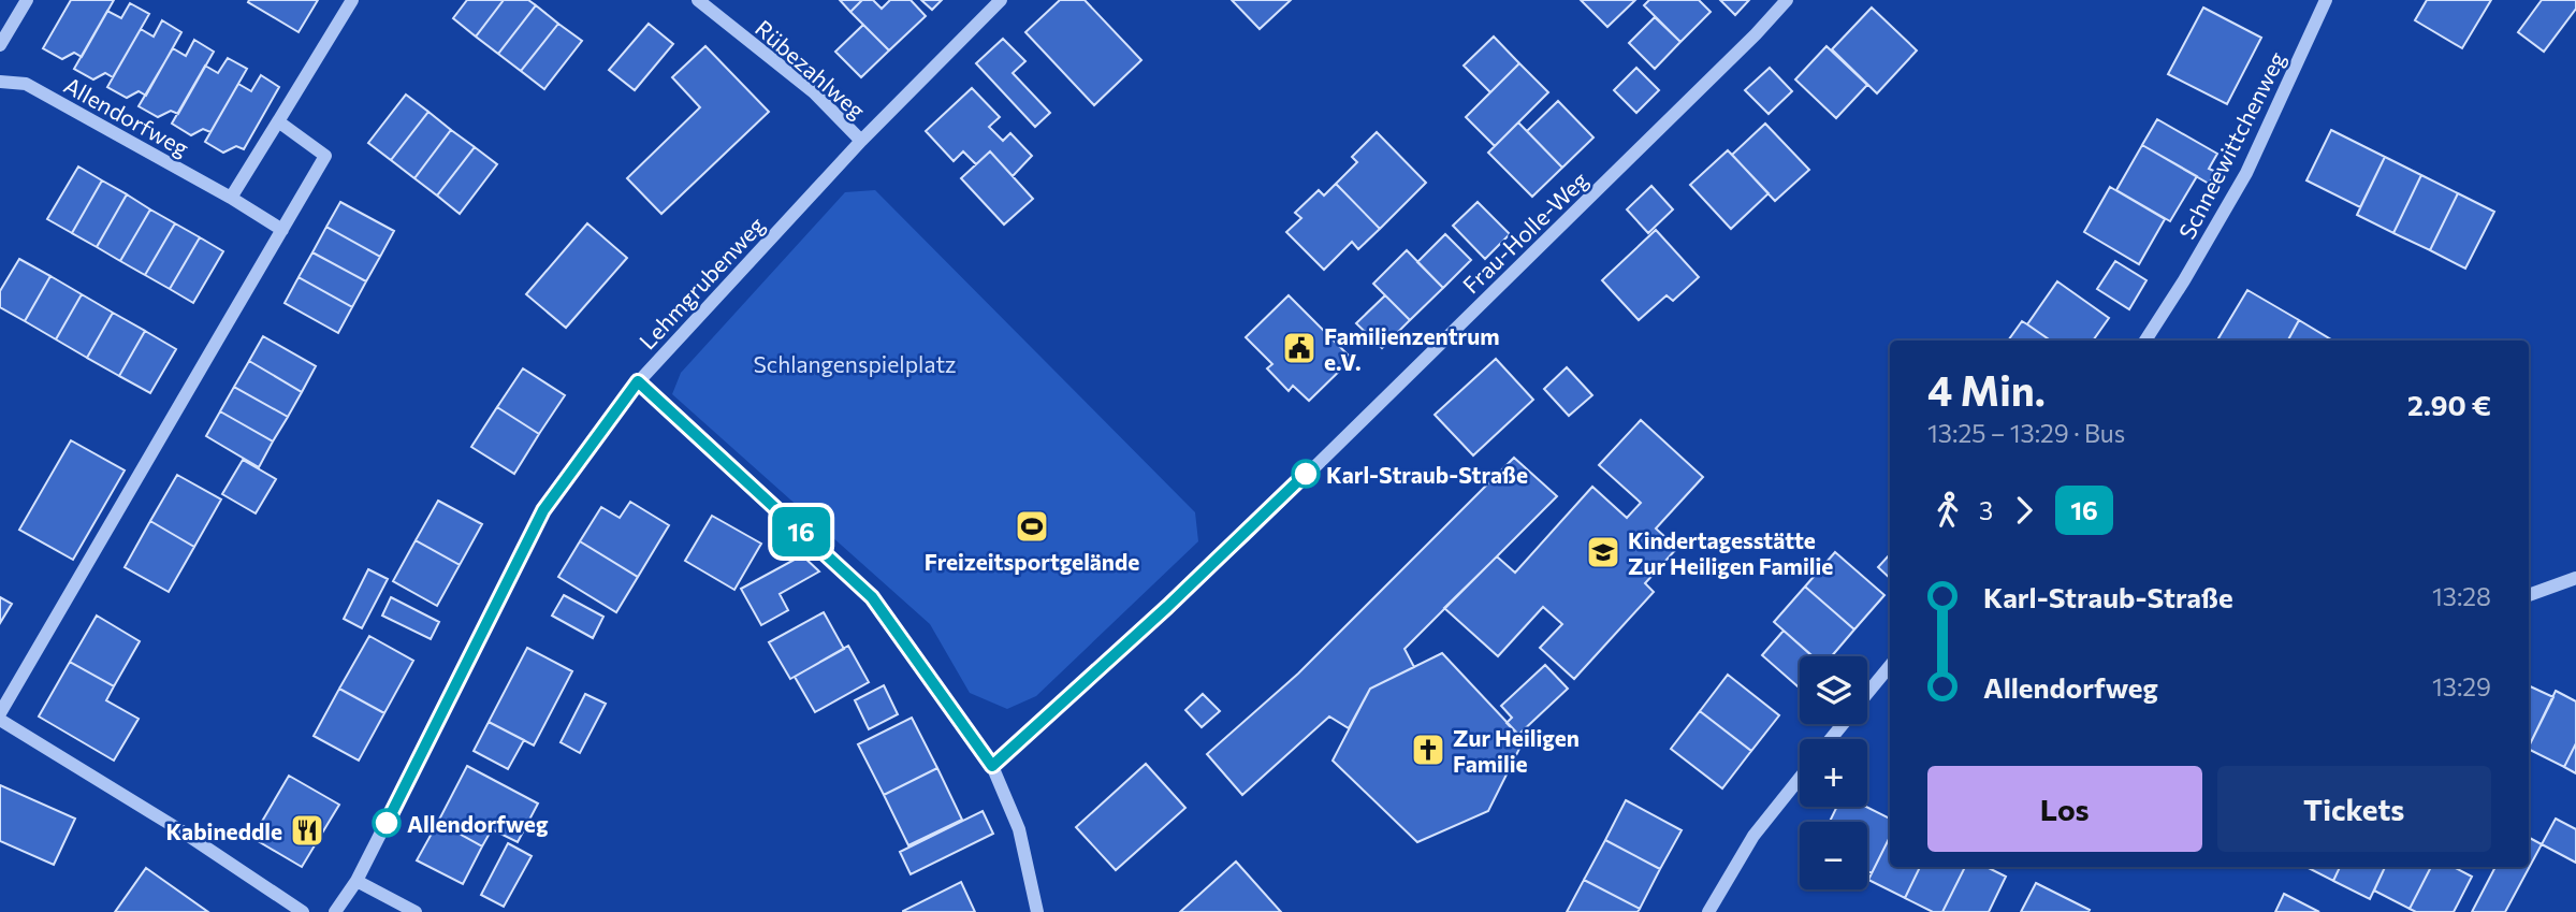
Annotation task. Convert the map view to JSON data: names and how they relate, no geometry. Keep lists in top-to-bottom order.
{
  "streets": {
    "street": [
      "Rübezahlweg",
      "Allendorfweg",
      "Schneewittchenweg",
      "Frau-Holle-Weg",
      "Lehmgrubenweg"
    ]
  },
  "crossings": [
    ["Rübezahlweg", "Lehmgrubenweg"]
  ],
  "parks": ["Schlangenspielplatz"],
  "places": {
    "public building": ["Familienzentrum e.V."],
    "other": ["Karl-Straub-Straße", "Allendorfweg"],
    "sports": ["Freizeitsportgelände"],
    "school or university": ["Kindertagesstätte Zur Heiligen Familie"],
    "church": ["Zur Heiligen Familie"],
    "restaurant": ["Kabineddle"]
  },
  "lines": ["bus line 16"],
  "page": {
    "on_map": "16",
    "heading": ["4 Min.", "13:25 – 13:29 · Bus", "2.90 €"],
    "legs": ["3", "16"],
    "list": [
      {
        "name": "Karl-Straub-Straße",
        "value": "13:28"
      },
      {
        "name": "Allendorfweg",
        "value": "13:29"
      }
    ],
    "map_buttons": ["+", "−"],
    "buttons": ["Los", "Tickets"]
  }
}
